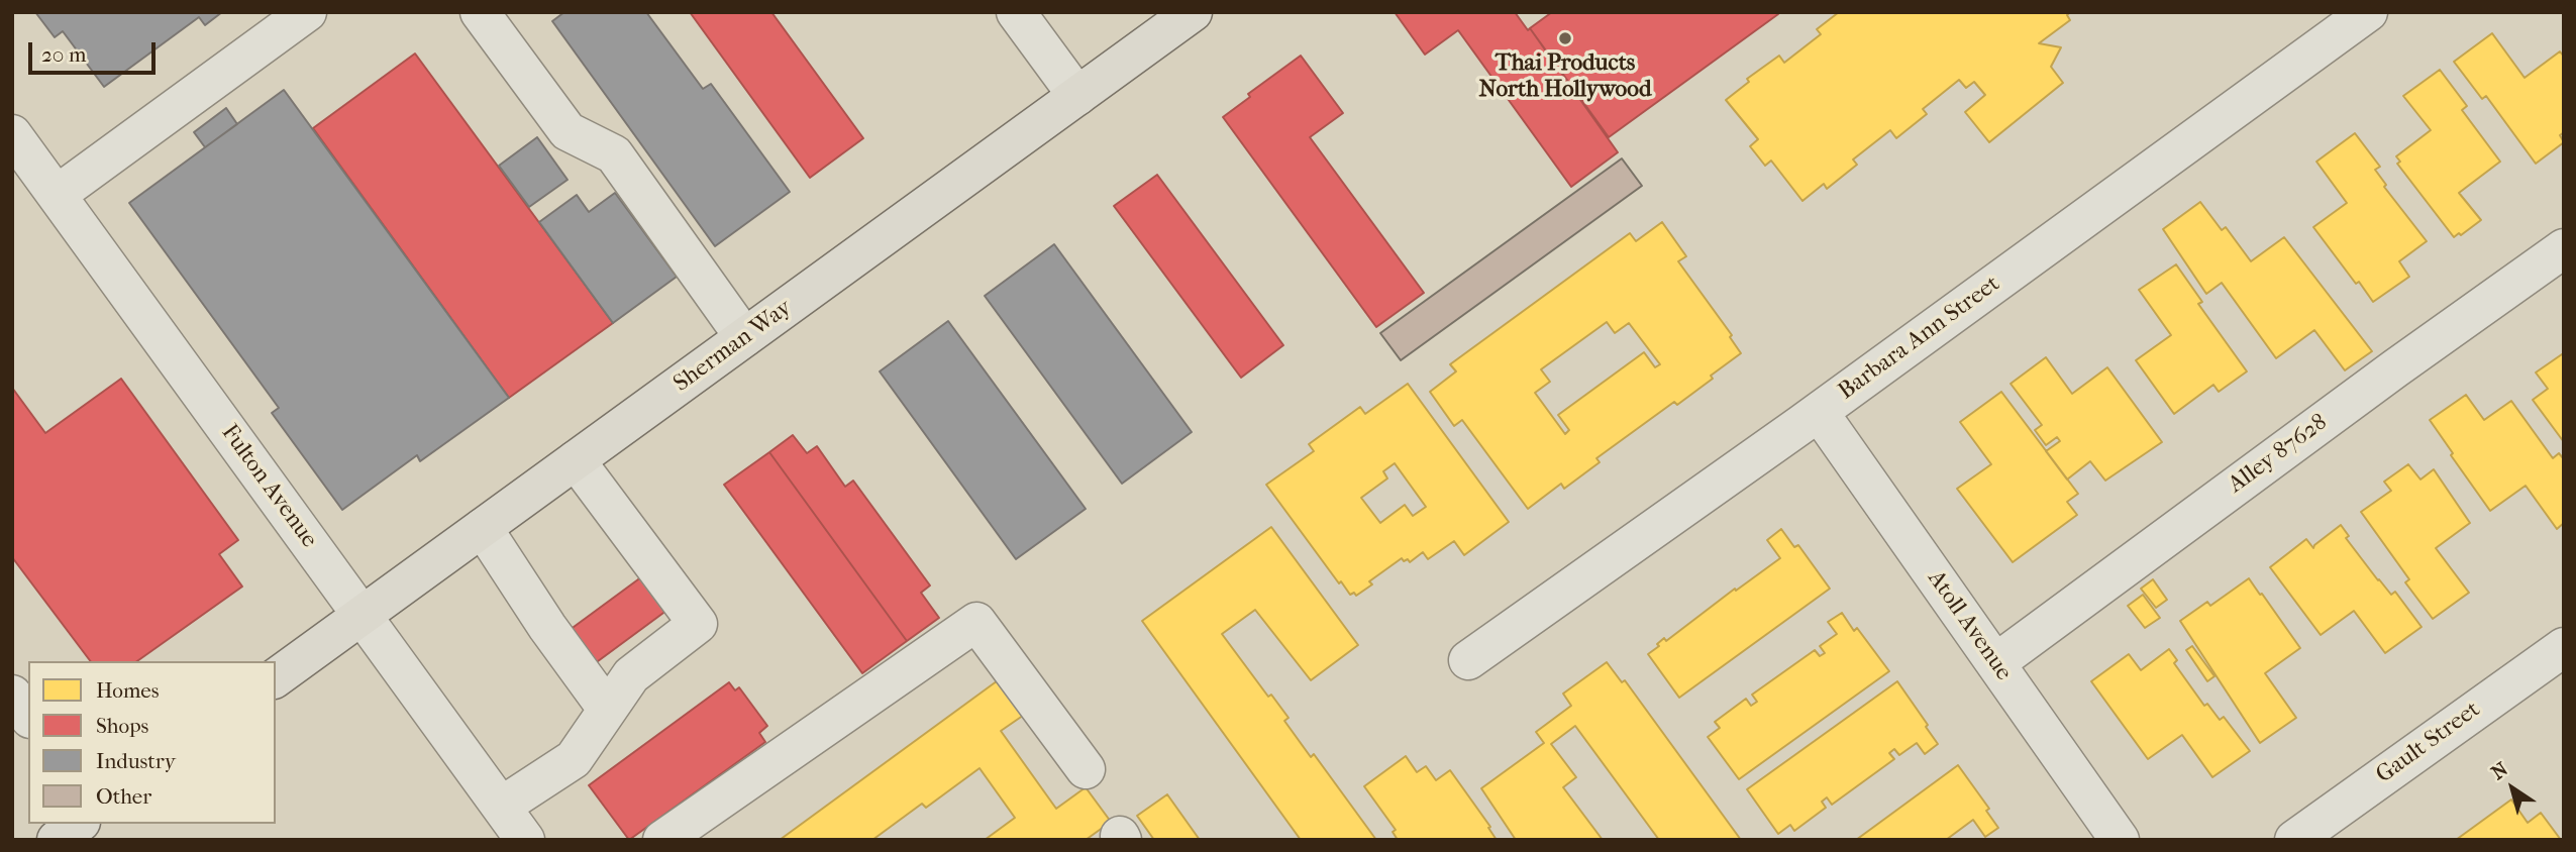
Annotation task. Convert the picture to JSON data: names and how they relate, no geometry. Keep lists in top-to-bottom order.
{
  "streets": {
    "main road": ["Sherman Way"],
    "street": [
      "Barbara Ann Street",
      "Alley 87628",
      "Fulton Avenue",
      "Atoll Avenue",
      "Gault Street"
    ]
  },
  "crossings": [
    ["Barbara Ann Street", "Atoll Avenue"],
    ["Sherman Way", "Fulton Avenue"],
    ["Alley 87628", "Atoll Avenue"]
  ],
  "places": ["Thai Products North Hollywood"],
  "legend": [
    "Homes",
    "Shops",
    "Industry",
    "Other"
  ],
  "scale_bar": "20 m",
  "north": "top left"
}
